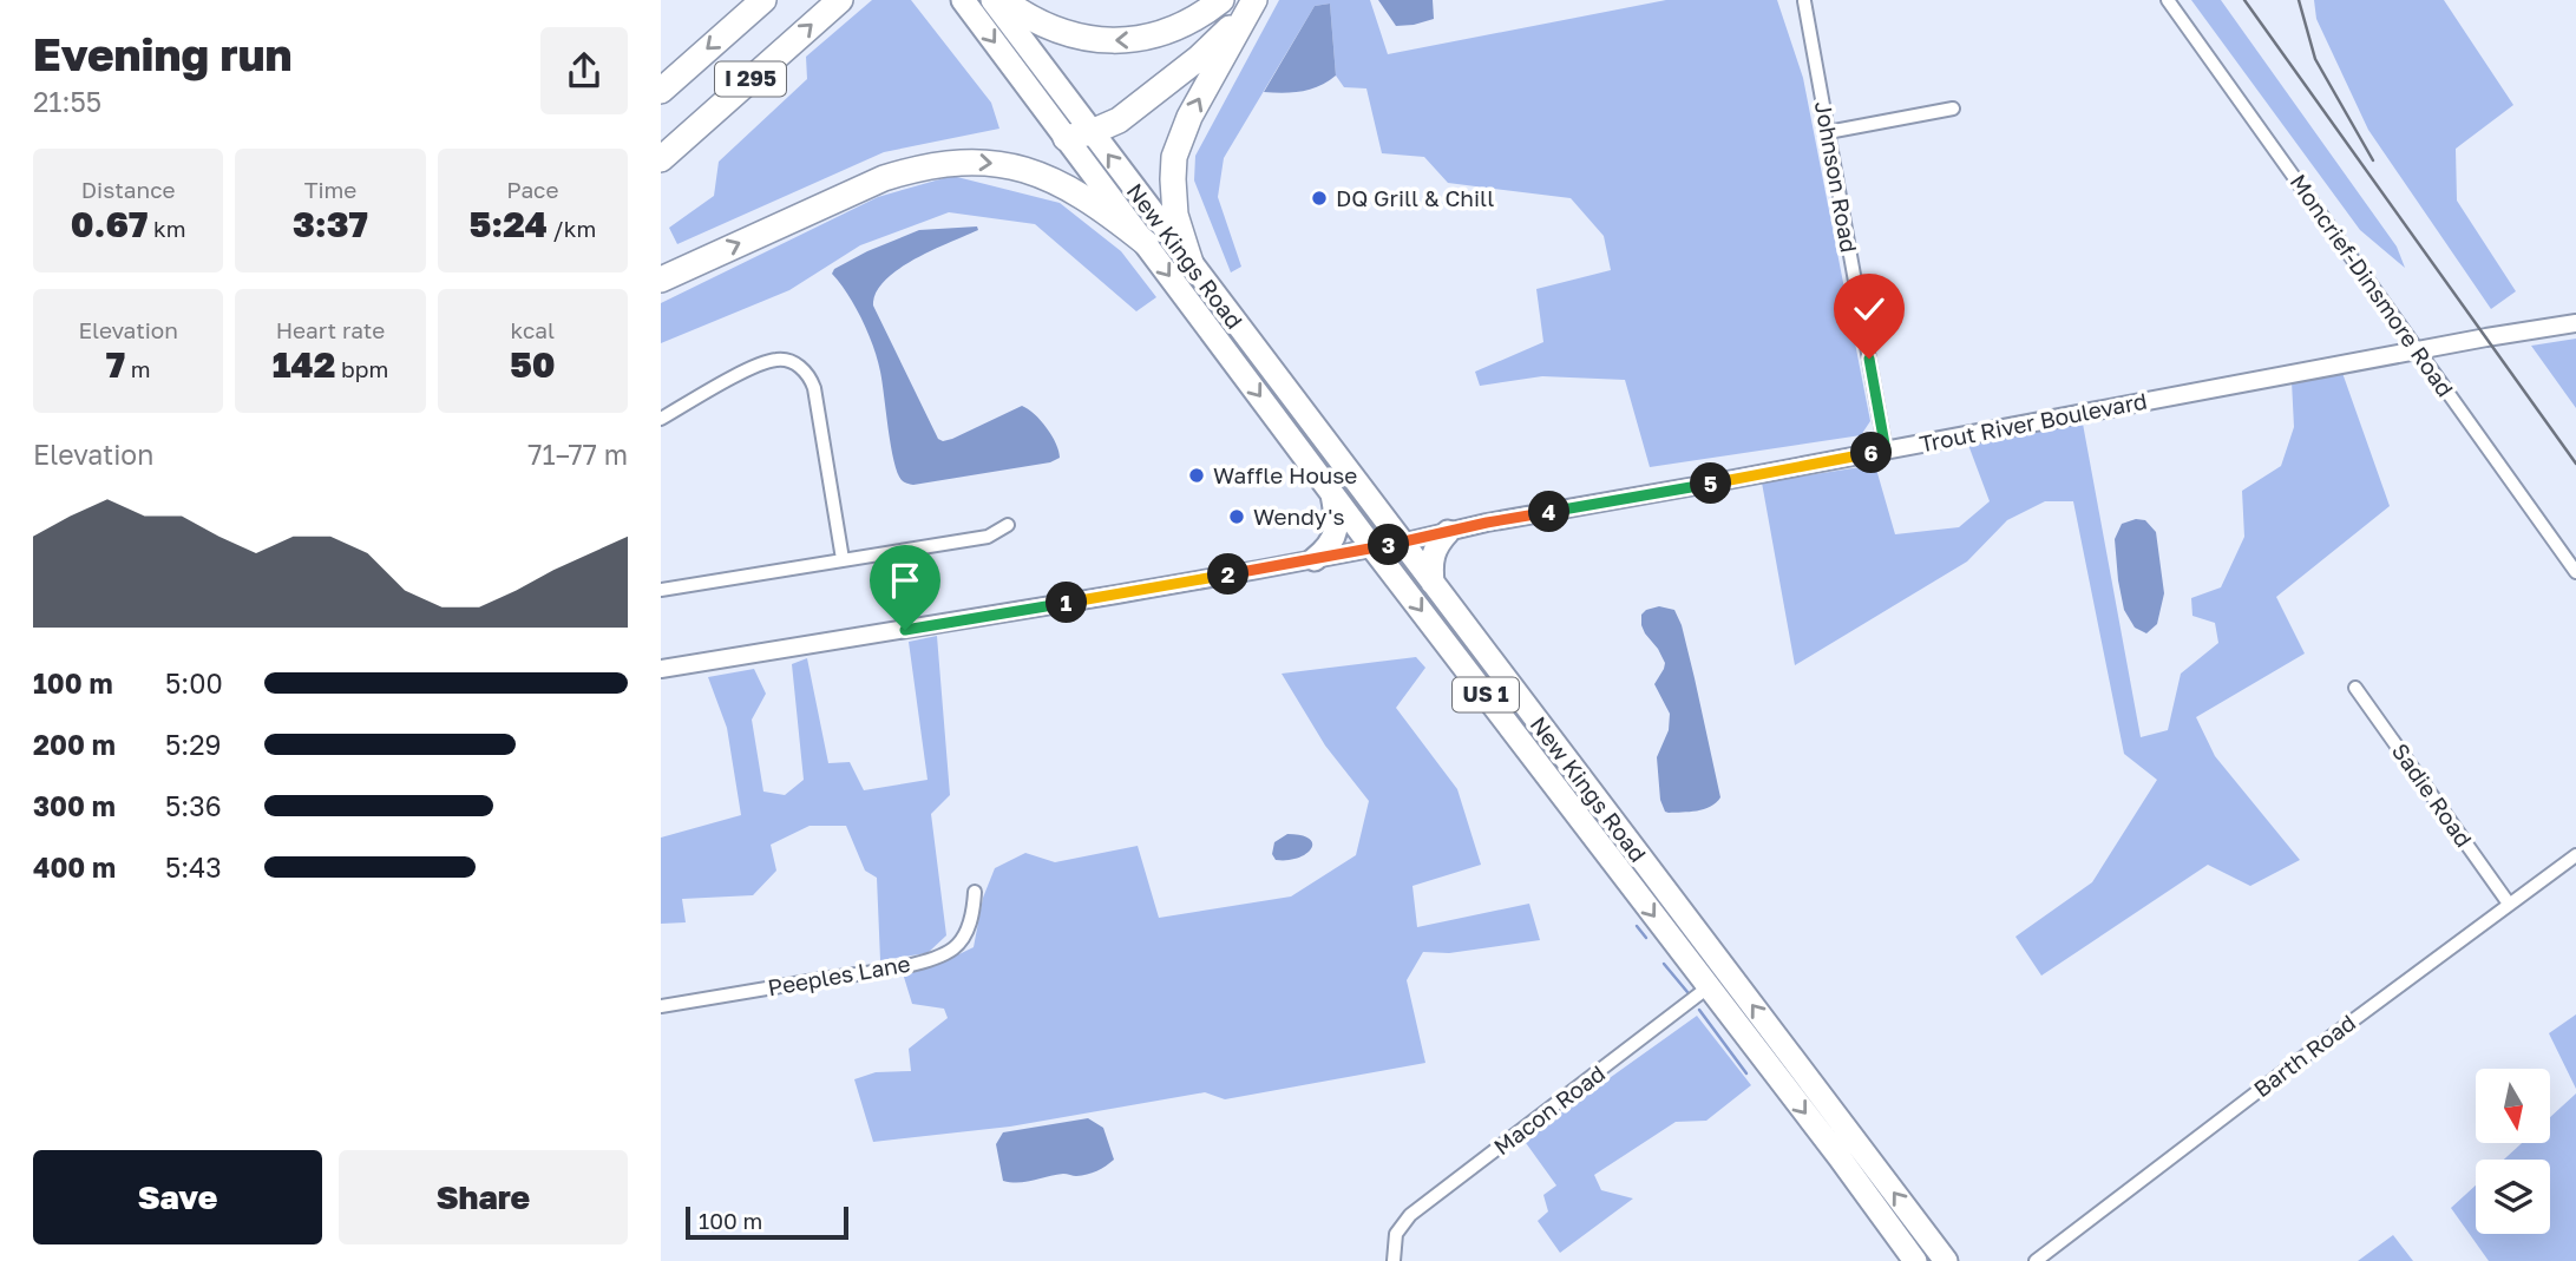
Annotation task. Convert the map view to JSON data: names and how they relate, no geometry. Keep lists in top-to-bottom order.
{
  "streets": {
    "highway": ["I 295", "New Kings Road", "US 1"],
    "street": [
      "Johnson Road",
      "Moncrief-Dinsmore Road",
      "Trout River Boulevard",
      "Sadie Road",
      "Peeples Lane",
      "Barth Road",
      "Macon Road"
    ]
  },
  "crossings": [
    ["Johnson Road", "Trout River Boulevard"],
    ["New Kings Road", "Trout River Boulevard"],
    ["New Kings Road", "Macon Road"],
    ["Moncrief-Dinsmore Road", "Trout River Boulevard"],
    ["Sadie Road", "Barth Road"]
  ],
  "places": ["DQ Grill & Chill", "Waffle House", "Wendy's"],
  "scale_bar": "100 m",
  "north": "bottom",
  "page": {
    "heading": ["Evening run", "21:55"],
    "stats": [
      ["Distance", "0.67 km"],
      ["Time", "3:37"],
      ["Pace", "5:24 /km"],
      ["Elevation", "7 m"],
      ["Heart rate", "142 bpm"],
      ["kcal", "50"]
    ],
    "chart": ["Elevation", "71–77 m"],
    "pins": [
      "6",
      "5",
      "4",
      "3",
      "2",
      "1"
    ],
    "list": [
      {
        "name": "100 m",
        "note": "5:00"
      },
      {
        "name": "200 m",
        "note": "5:29"
      },
      {
        "name": "300 m",
        "note": "5:36"
      },
      {
        "name": "400 m",
        "note": "5:43"
      }
    ],
    "buttons": ["Save", "Share"],
    "scale": "100 m"
  }
}
